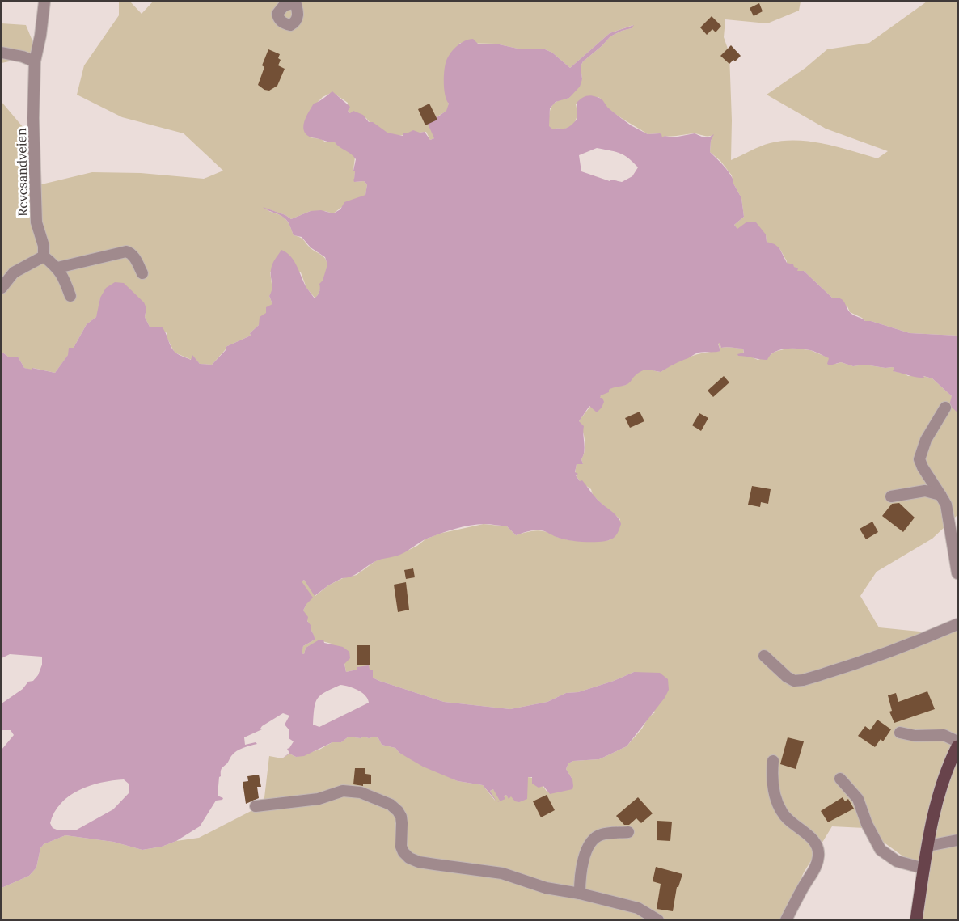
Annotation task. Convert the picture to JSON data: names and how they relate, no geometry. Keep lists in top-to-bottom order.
{
  "streets": {
    "street": ["Revesandveien"]
  }
}
